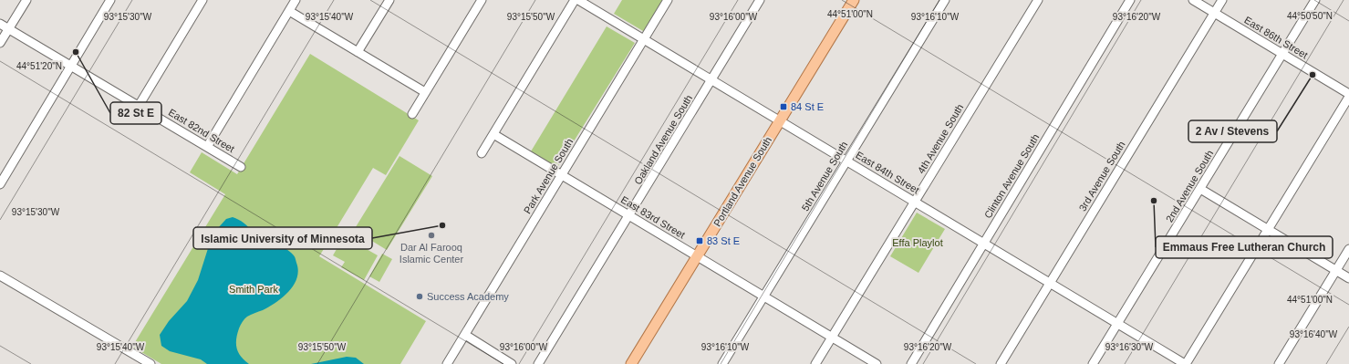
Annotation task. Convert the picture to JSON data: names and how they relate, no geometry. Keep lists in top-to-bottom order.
{
  "streets": {
    "main road": ["Portland Avenue South"],
    "street": [
      "East 86th Street",
      "East 82nd Street",
      "4th Avenue South",
      "Oakland Avenue South",
      "East 84th Street",
      "Park Avenue South",
      "5th Avenue South",
      "Clinton Avenue South",
      "3rd Avenue South",
      "2nd Avenue South",
      "East 83rd Street"
    ]
  },
  "crossings": [
    ["East 86th Street", "3rd Avenue South"],
    ["East 86th Street", "2nd Avenue South"],
    ["4th Avenue South", "East 84th Street"],
    ["4th Avenue South", "East 83rd Street"],
    ["Oakland Avenue South", "East 84th Street"],
    ["Oakland Avenue South", "East 83rd Street"],
    ["East 84th Street", "Park Avenue South"],
    ["East 84th Street", "5th Avenue South"],
    ["East 84th Street", "Clinton Avenue South"],
    ["East 84th Street", "3rd Avenue South"],
    ["East 84th Street", "Portland Avenue South"],
    ["East 84th Street", "2nd Avenue South"],
    ["Park Avenue South", "East 83rd Street"],
    ["5th Avenue South", "East 83rd Street"],
    ["Portland Avenue South", "East 83rd Street"]
  ],
  "parks": ["Effa Playlot", "Smith Park"],
  "places": {
    "other": [
      "82 St E",
      "2 Av / Stevens",
      "Emmaus Free Lutheran Church",
      "Islamic University of Minnesota",
      "Dar Al Farooq Islamic Center",
      "Success Academy"
    ],
    "transit": ["84 St E", "83 St E"]
  },
  "coordinates": [
    "44°51'00\"N",
    "44°50'50\"N",
    "93°15'40\"W",
    "93°15'50\"W",
    "93°15'30\"W",
    "93°16'00\"W",
    "93°16'10\"W",
    "93°16'20\"W",
    "44°51'20\"N",
    "93°16'40\"W",
    "93°16'30\"W"
  ]
}
